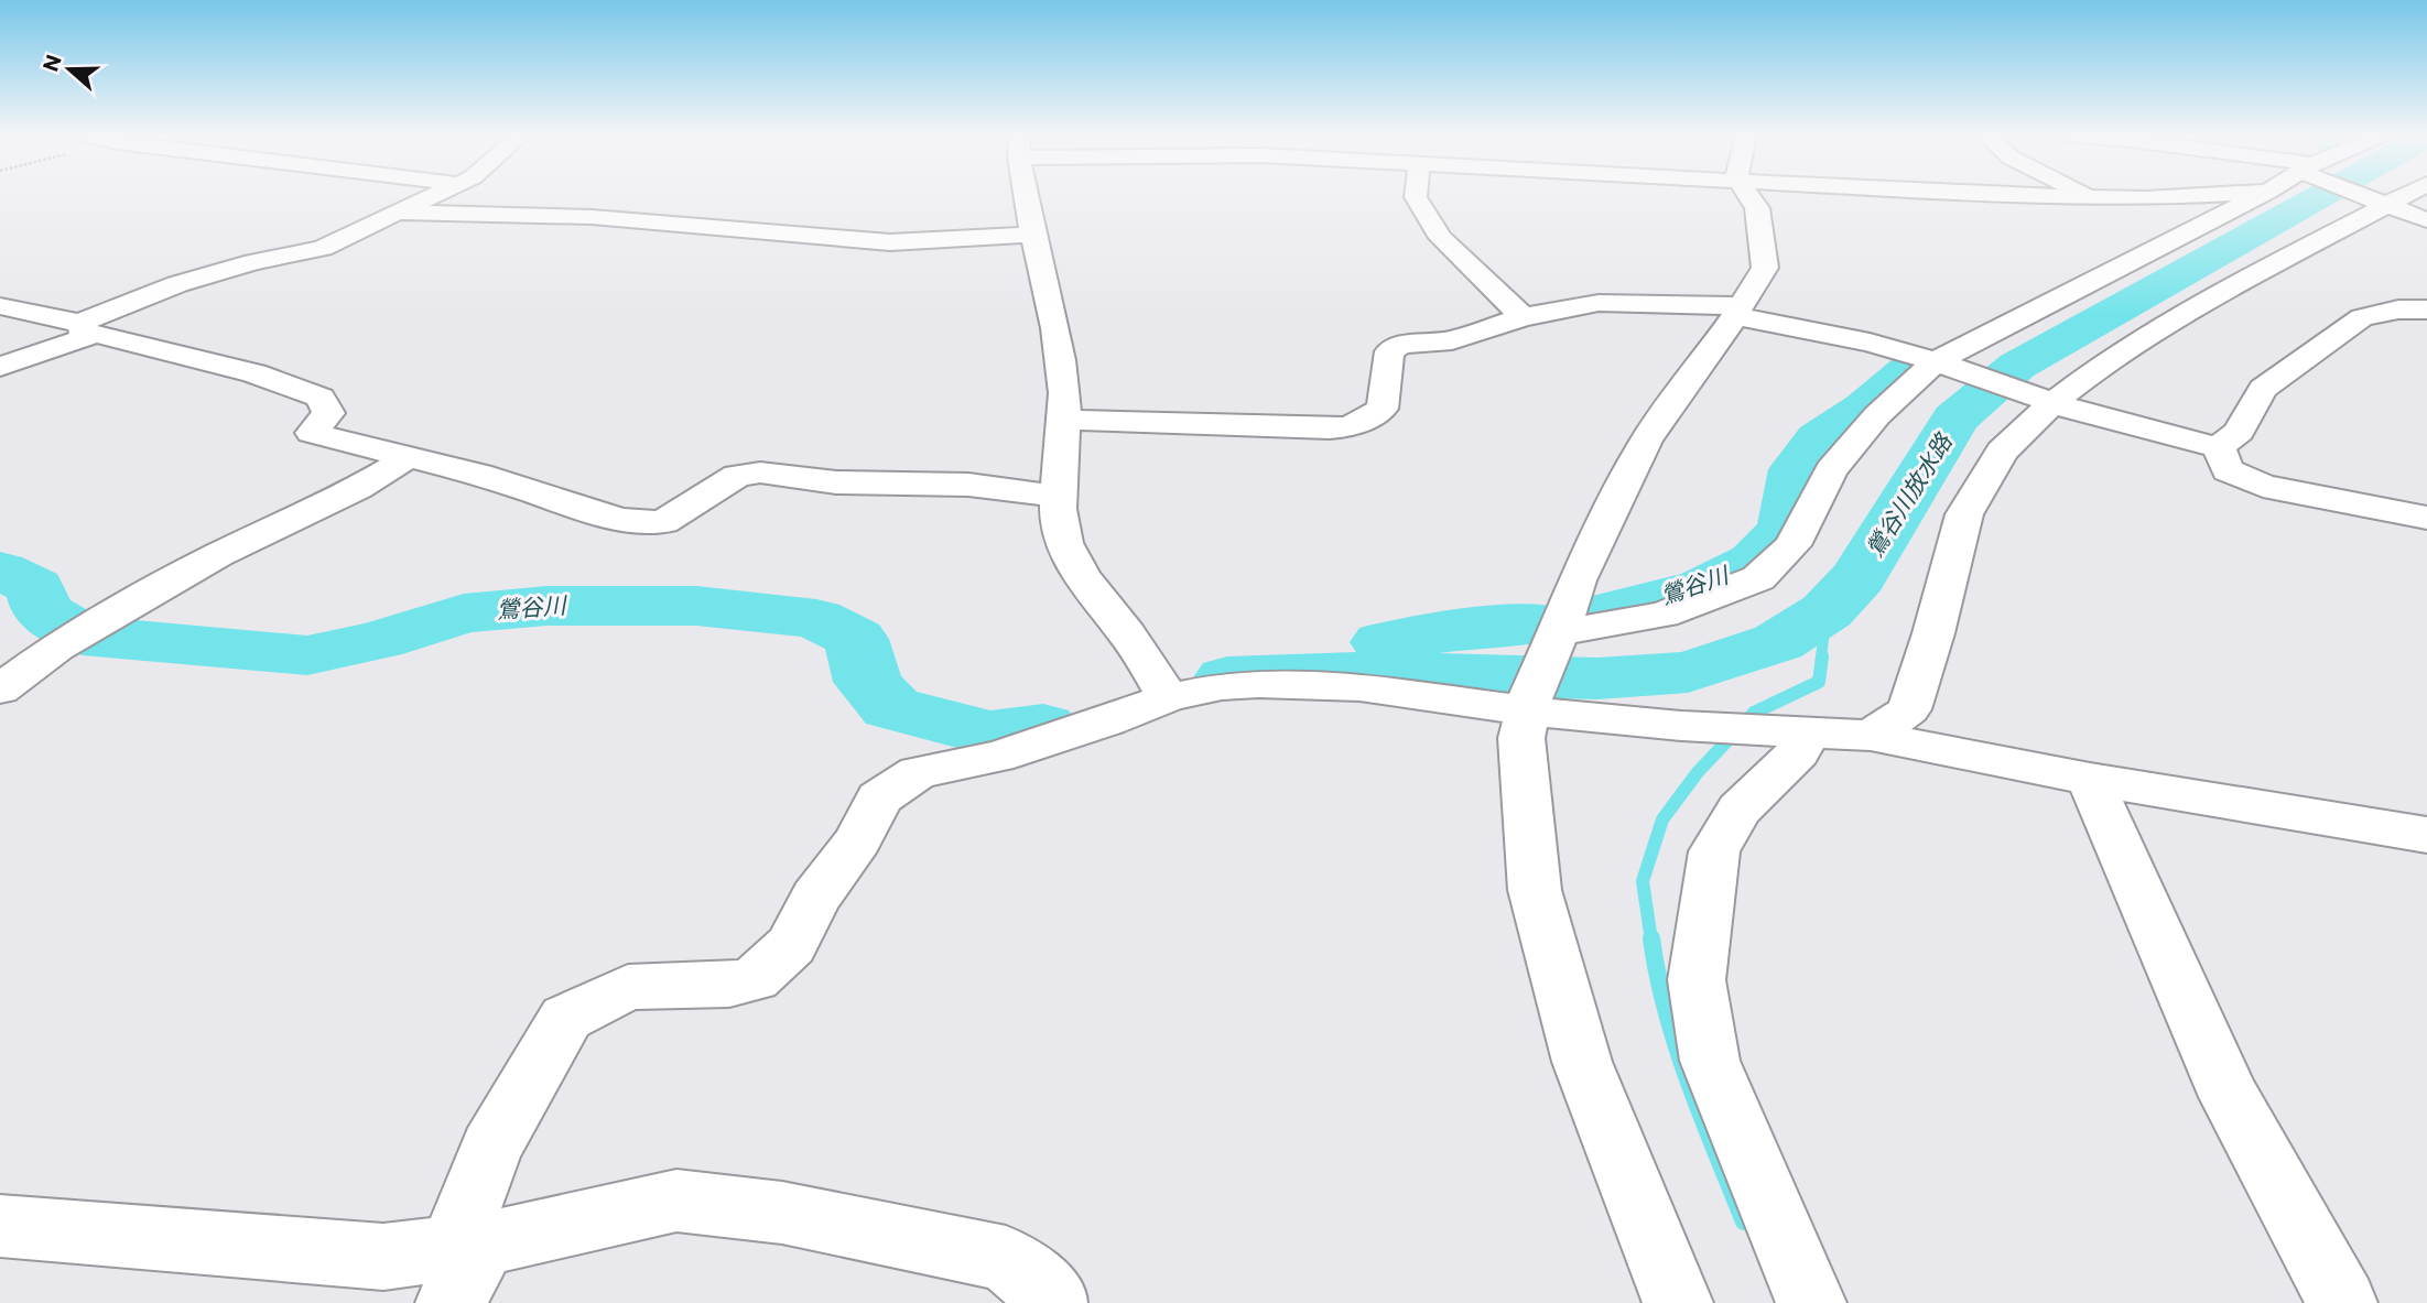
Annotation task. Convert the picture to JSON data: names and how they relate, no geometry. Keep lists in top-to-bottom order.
{
  "water": ["鶯谷川放水路", "鶯谷川"],
  "north": "left"
}
